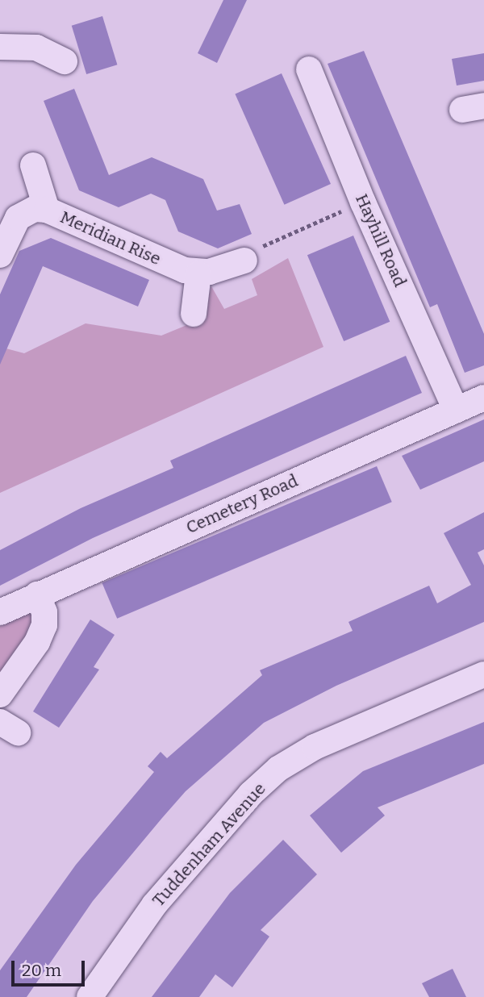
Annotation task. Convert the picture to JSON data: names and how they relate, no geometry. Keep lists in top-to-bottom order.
{
  "streets": {
    "street": [
      "Meridian Rise",
      "Hayhill Road",
      "Cemetery Road",
      "Tuddenham Avenue"
    ]
  },
  "crossings": [
    ["Hayhill Road", "Cemetery Road"]
  ],
  "scale_bar": "20 m"
}
